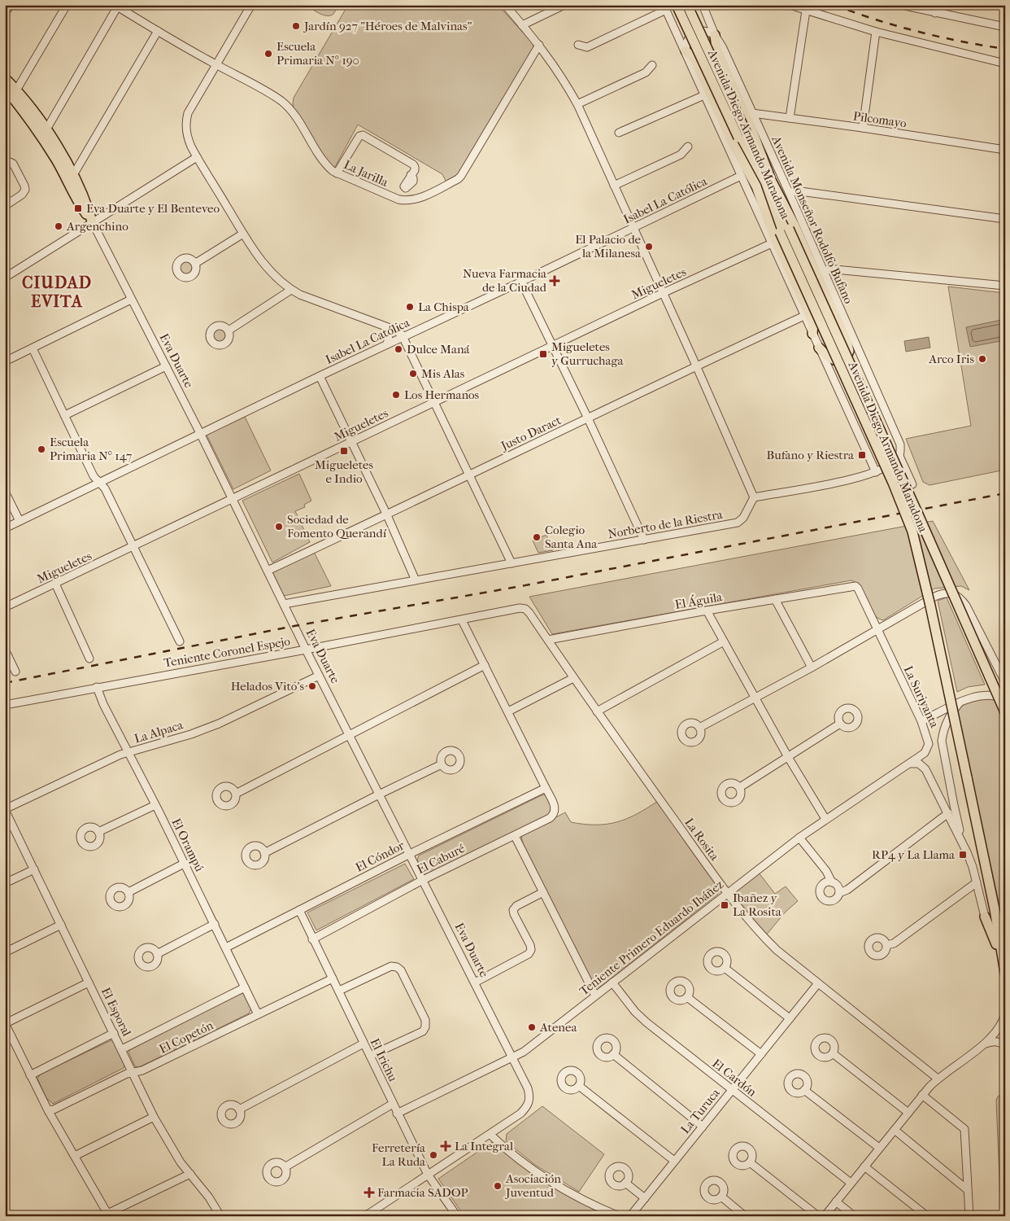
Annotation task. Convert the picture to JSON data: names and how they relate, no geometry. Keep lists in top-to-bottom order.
{
  "streets": {
    "main road": ["Avenida Diego Armando Maradona", "Eva Duarte"],
    "street": [
      "Pilcomayo",
      "La Jarilla",
      "Isabel La Católica",
      "Avenida Monseñor Rodolfo Bufano",
      "Migueletes",
      "Justo Daract",
      "Norberto de la Riestra",
      "El Águila",
      "Teniente Coronel Espejo",
      "La Suriyanta",
      "La Alpaca",
      "La Rosita",
      "El Orampú",
      "El Cóndor",
      "El Caburé",
      "Teniente Primero Eduardo Ibáñez",
      "El Esporal",
      "El Copetón",
      "El Irichu",
      "El Cardón",
      "La Turuca"
    ]
  },
  "crossings": [
    ["Pilcomayo", "Avenida Monseñor Rodolfo Bufano"],
    ["Isabel La Católica", "Eva Duarte"],
    ["Migueletes", "Eva Duarte"],
    ["Eva Duarte", "Justo Daract"],
    ["Eva Duarte", "Norberto de la Riestra"],
    ["Eva Duarte", "Teniente Coronel Espejo"],
    ["Eva Duarte", "La Alpaca"],
    ["Eva Duarte", "El Cóndor"],
    ["Eva Duarte", "El Caburé"],
    ["Eva Duarte", "Teniente Primero Eduardo Ibáñez"],
    ["El Águila", "La Suriyanta"],
    ["El Águila", "La Rosita"],
    ["Teniente Coronel Espejo", "La Rosita"],
    ["Teniente Coronel Espejo", "El Orampú"],
    ["La Suriyanta", "Teniente Primero Eduardo Ibáñez"],
    ["La Alpaca", "El Orampú"],
    ["La Alpaca", "El Esporal"],
    ["La Rosita", "Teniente Primero Eduardo Ibáñez"],
    ["La Rosita", "La Turuca"],
    ["El Orampú", "El Cóndor"],
    ["El Orampú", "El Copetón"],
    ["El Cóndor", "El Caburé"],
    ["El Cóndor", "El Irichu"],
    ["El Caburé", "El Irichu"],
    ["Teniente Primero Eduardo Ibáñez", "El Irichu"],
    ["Teniente Primero Eduardo Ibáñez", "El Cardón"],
    ["El Esporal", "El Copetón"],
    ["El Copetón", "El Irichu"],
    ["El Cardón", "La Turuca"]
  ],
  "districts": ["CIUDAD EVITA"],
  "places": {
    "other": [
      "Jardín 927 \"Héroes de Malvinas\"",
      "Escuela Primaria Nº 190",
      "Argenchino",
      "El Palacio de la Milanesa",
      "La Chispa",
      "Dulce Maná",
      "Arco Iris",
      "Mis Alas",
      "Los Hermanos",
      "Escuela Primaria N° 147",
      "Sociedad de Fomento Querandí",
      "Colegio Santa Ana",
      "Helados Vito’s",
      "Atenea",
      "Ferretería La Ruda",
      "Asociación Juventud"
    ],
    "transit": [
      "Eva Duarte y El Benteveo",
      "Migueletes y Gurruchaga",
      "Migueletes e Indio",
      "Bufano y Riestra",
      "RP4 y La Llama",
      "Ibañez y La Rosita"
    ],
    "health": ["Nueva Farmacia de la Ciudad", "La Integral", "Farmacia SADOP"]
  }
}
